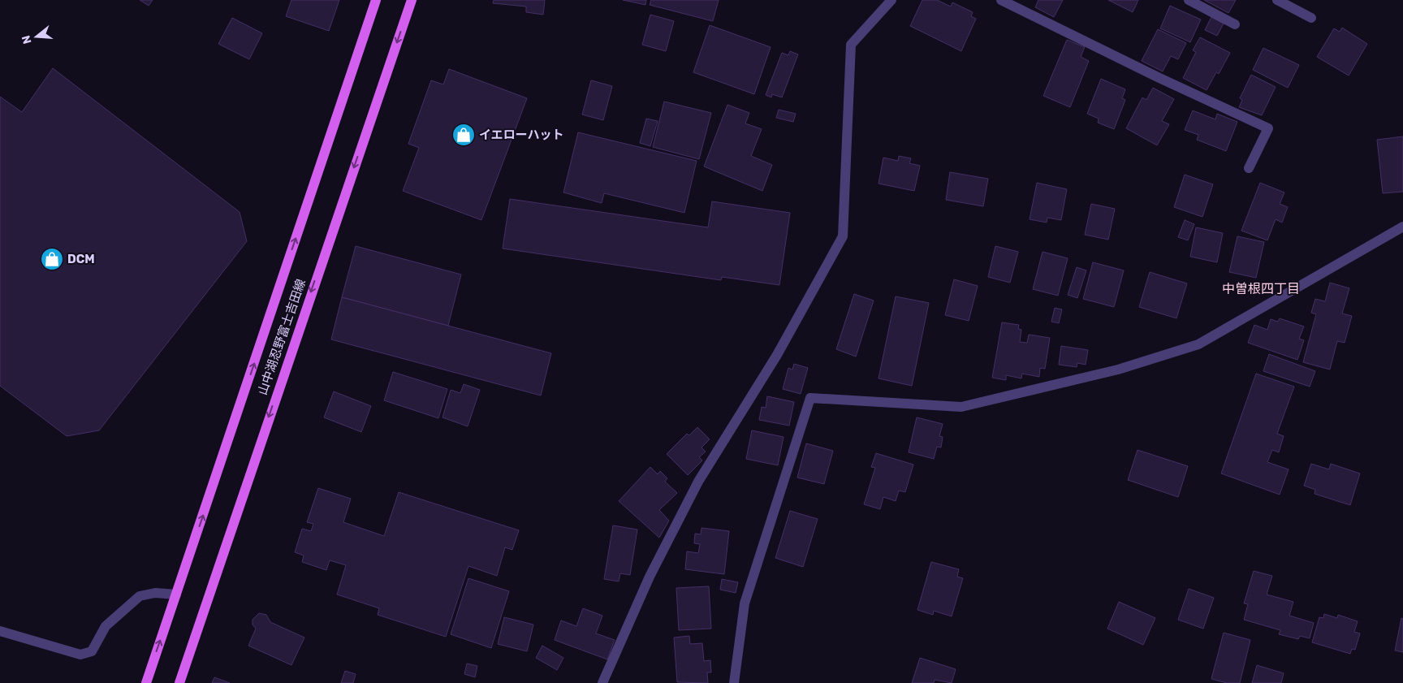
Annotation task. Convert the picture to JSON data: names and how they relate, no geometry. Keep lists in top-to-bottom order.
{
  "streets": {
    "main road": ["山中湖忍野富士吉田線"]
  },
  "districts": ["中曽根四丁目"],
  "places": {
    "shop": ["イエローハット", "DCM"]
  },
  "north": "left"
}
